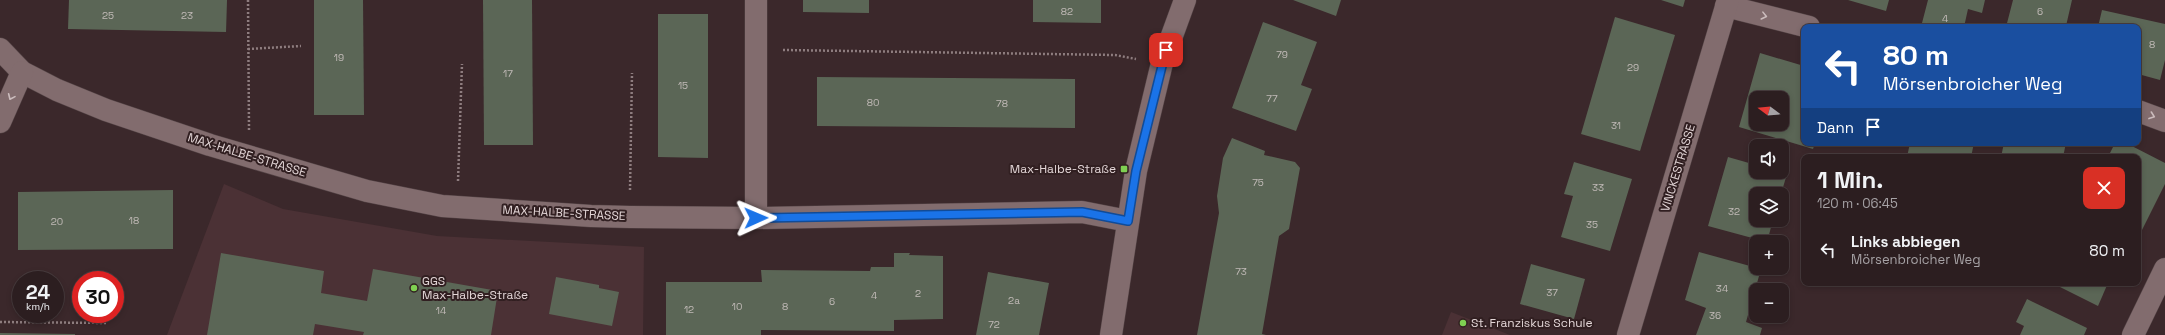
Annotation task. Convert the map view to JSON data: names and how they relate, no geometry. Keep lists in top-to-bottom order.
{
  "streets": {
    "street": ["MAX-HALBE-STRASSE", "VINCKESTRASSE"]
  },
  "places": {
    "transit": ["Max-Halbe-Straße"],
    "other": ["GGS Max-Halbe-Straße", "St. Franziskus Schule"]
  },
  "house_numbers": [
    "82",
    "6",
    "25",
    "23",
    "4",
    "8",
    "79",
    "19",
    "29",
    "17",
    "15",
    "77",
    "80",
    "78",
    "31",
    "75",
    "33",
    "32",
    "18",
    "20",
    "35",
    "73",
    "34",
    "37",
    "2",
    "4",
    "2a",
    "6",
    "10",
    "8",
    "12",
    "14",
    "36",
    "72"
  ],
  "north": "left",
  "page": {
    "turn": ["80 m", "Mörsenbroicher Weg"],
    "map_buttons": ["+", "−"],
    "then": "Dann",
    "heading": ["1 Min.", "120 m · 06:45"],
    "list": [
      {
        "name": "Links abbiegen",
        "note": "Mörsenbroicher Weg",
        "value": "80 m"
      }
    ],
    "speed": "24 km/h",
    "limit": "30"
  }
}
